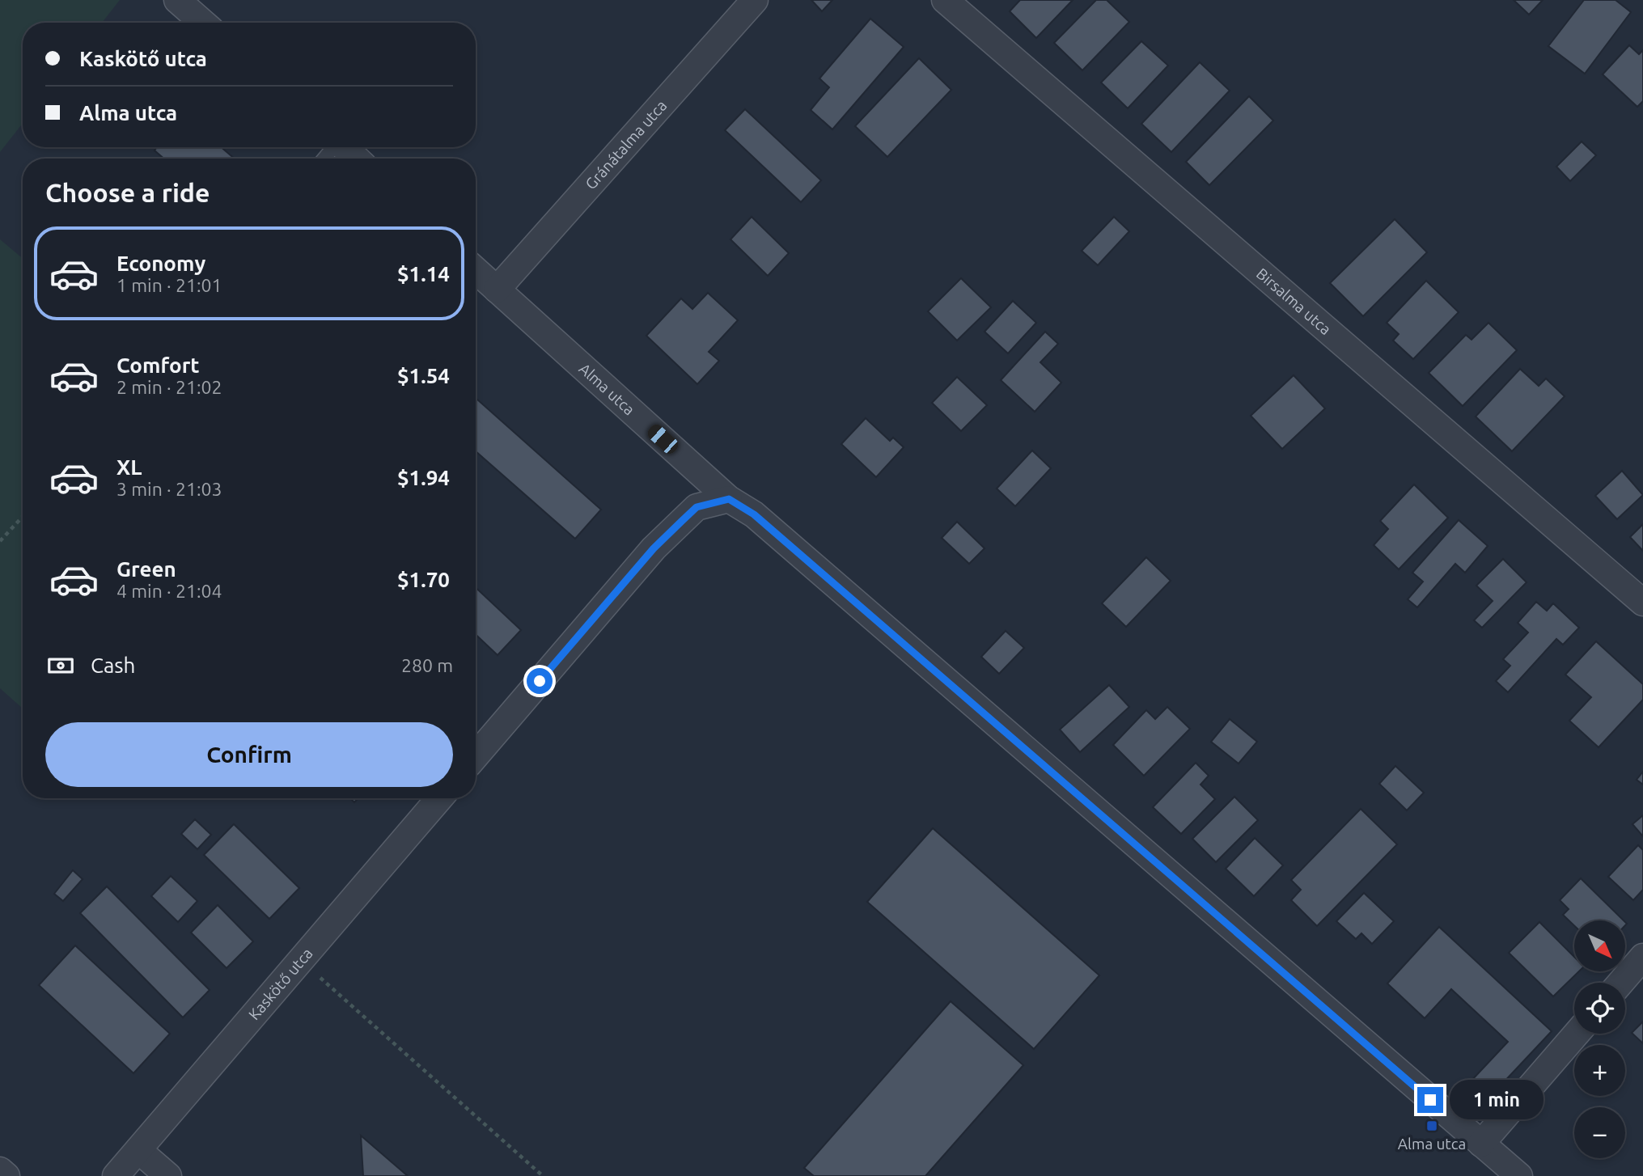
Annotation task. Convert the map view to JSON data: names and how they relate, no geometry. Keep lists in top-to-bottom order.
{
  "streets": {
    "street": [
      "Gránátalma utca",
      "Birsalma utca",
      "Alma utca",
      "Kaskötő utca"
    ]
  },
  "crossings": [
    ["Gránátalma utca", "Alma utca"]
  ],
  "places": {
    "transit": ["Alma utca"]
  },
  "north": "bottom right",
  "page": {
    "banner": ["Kaskötő utca", "Alma utca"],
    "heading": "Choose a ride",
    "list": [
      {
        "name": "Economy",
        "note": "1 min · 21:01",
        "value": "$1.14"
      },
      {
        "name": "Comfort",
        "note": "2 min · 21:02",
        "value": "$1.54"
      },
      {
        "name": "XL",
        "note": "3 min · 21:03",
        "value": "$1.94"
      },
      {
        "name": "Green",
        "note": "4 min · 21:04",
        "value": "$1.70"
      }
    ],
    "pay": ["Cash", "280 m"],
    "buttons": "Confirm",
    "map_buttons": ["+", "−"],
    "bubble": "1 min"
  }
}
